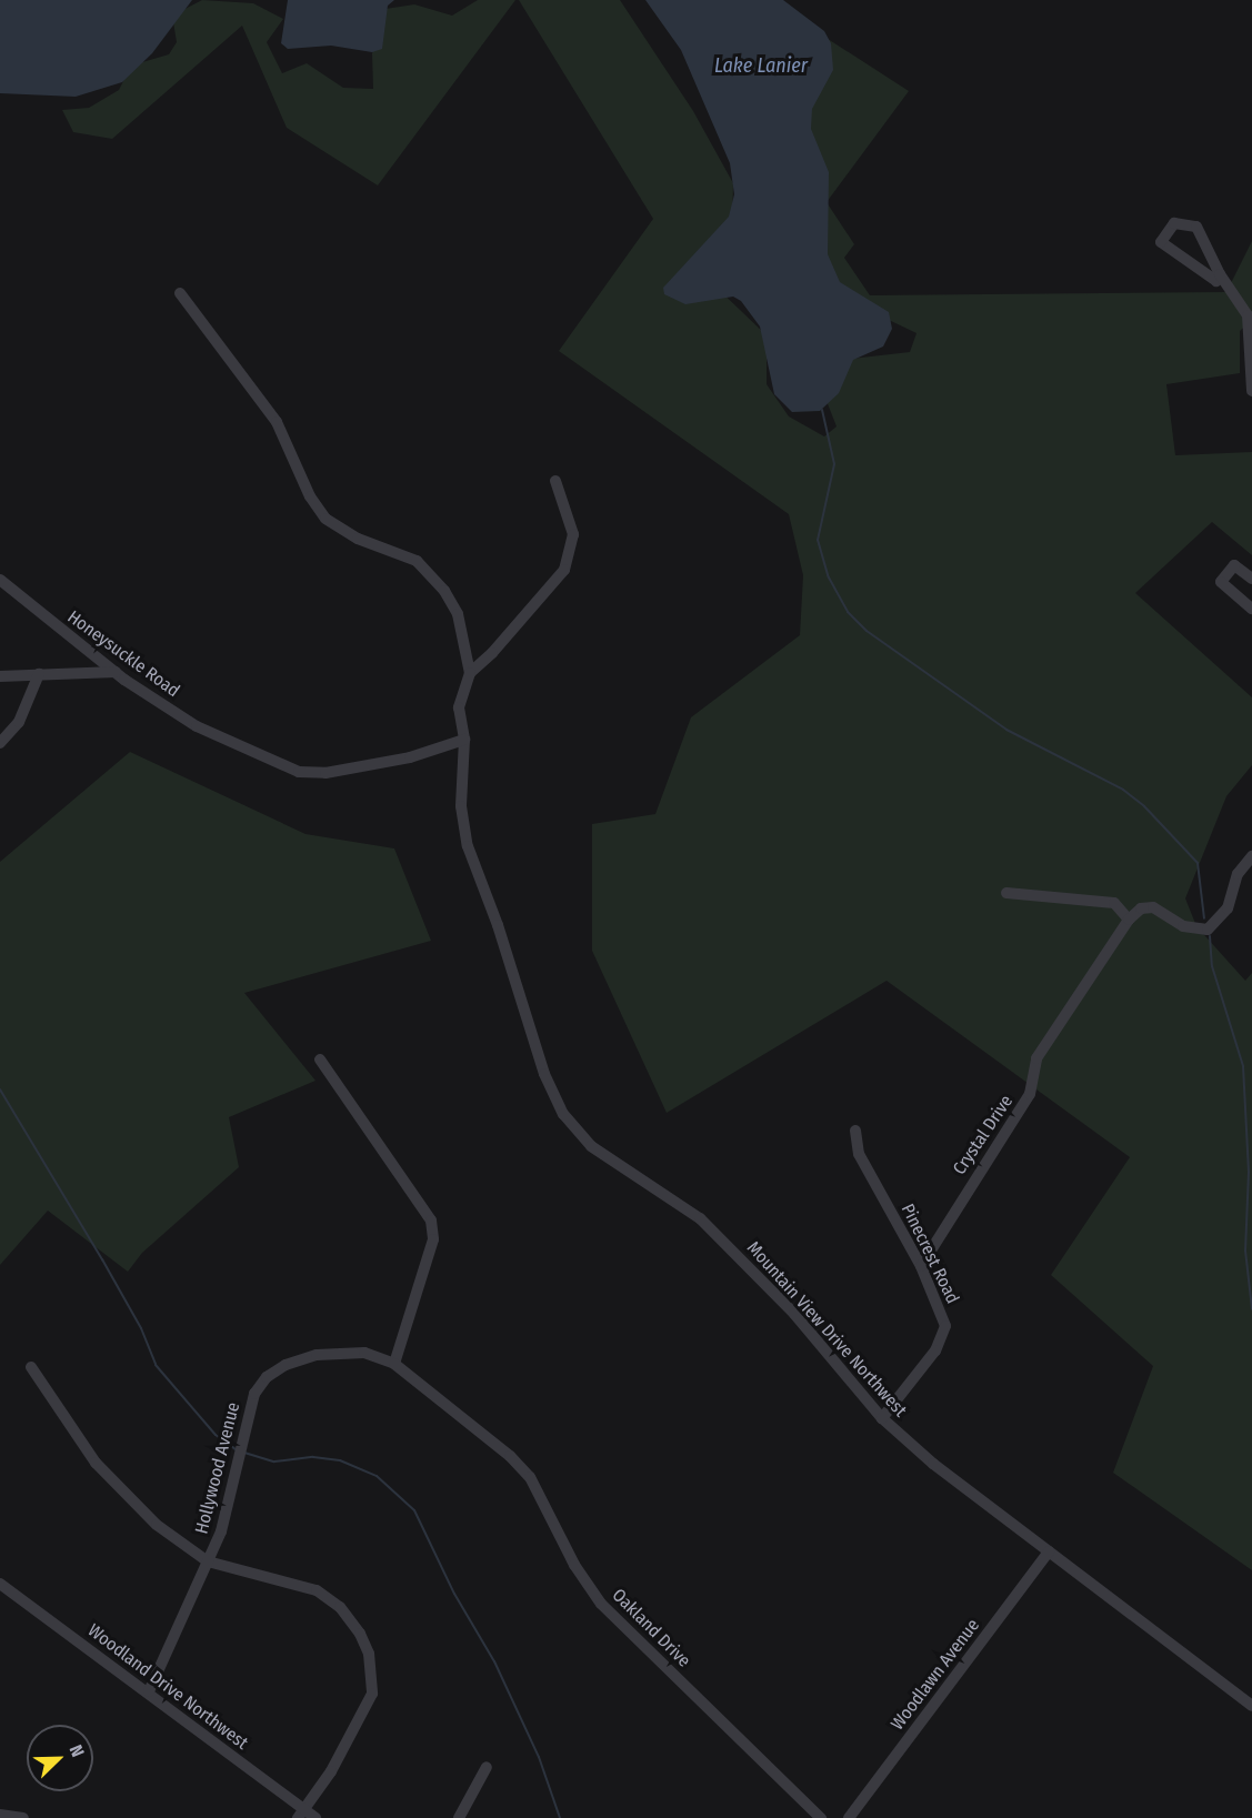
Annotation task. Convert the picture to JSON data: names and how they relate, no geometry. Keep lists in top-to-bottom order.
{
  "streets": {
    "street": [
      "Honeysuckle Road",
      "Crystal Drive",
      "Pinecrest Road",
      "Mountain View Drive Northwest",
      "Hollywood Avenue",
      "Oakland Drive",
      "Woodlawn Avenue",
      "Woodland Drive Northwest"
    ]
  },
  "crossings": [
    ["Honeysuckle Road", "Mountain View Drive Northwest"],
    ["Crystal Drive", "Pinecrest Road"],
    ["Pinecrest Road", "Mountain View Drive Northwest"],
    ["Mountain View Drive Northwest", "Woodlawn Avenue"],
    ["Hollywood Avenue", "Oakland Drive"],
    ["Hollywood Avenue", "Woodland Drive Northwest"]
  ],
  "water": ["Lake Lanier"],
  "north": "top right"
}
